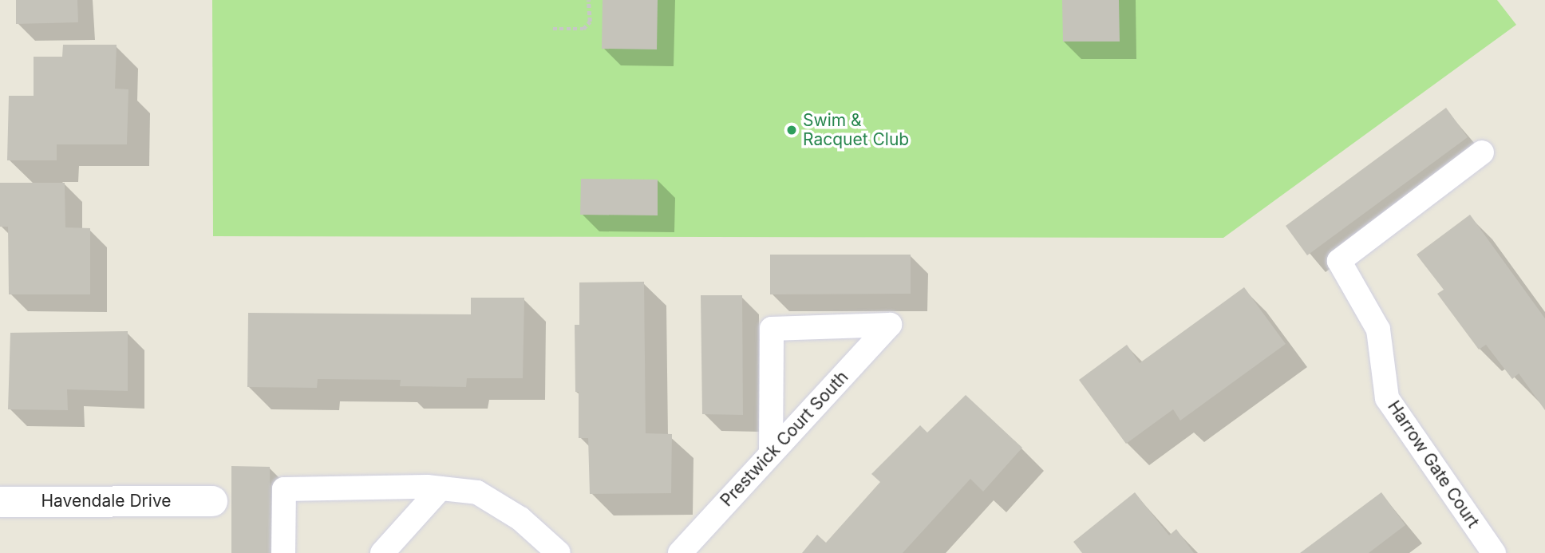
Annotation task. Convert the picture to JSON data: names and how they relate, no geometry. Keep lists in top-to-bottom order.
{
  "streets": {
    "street": ["Havendale Drive"],
    "lane": ["Prestwick Court South", "Harrow Gate Court"]
  },
  "places": ["Swim & Racquet Club"]
}
